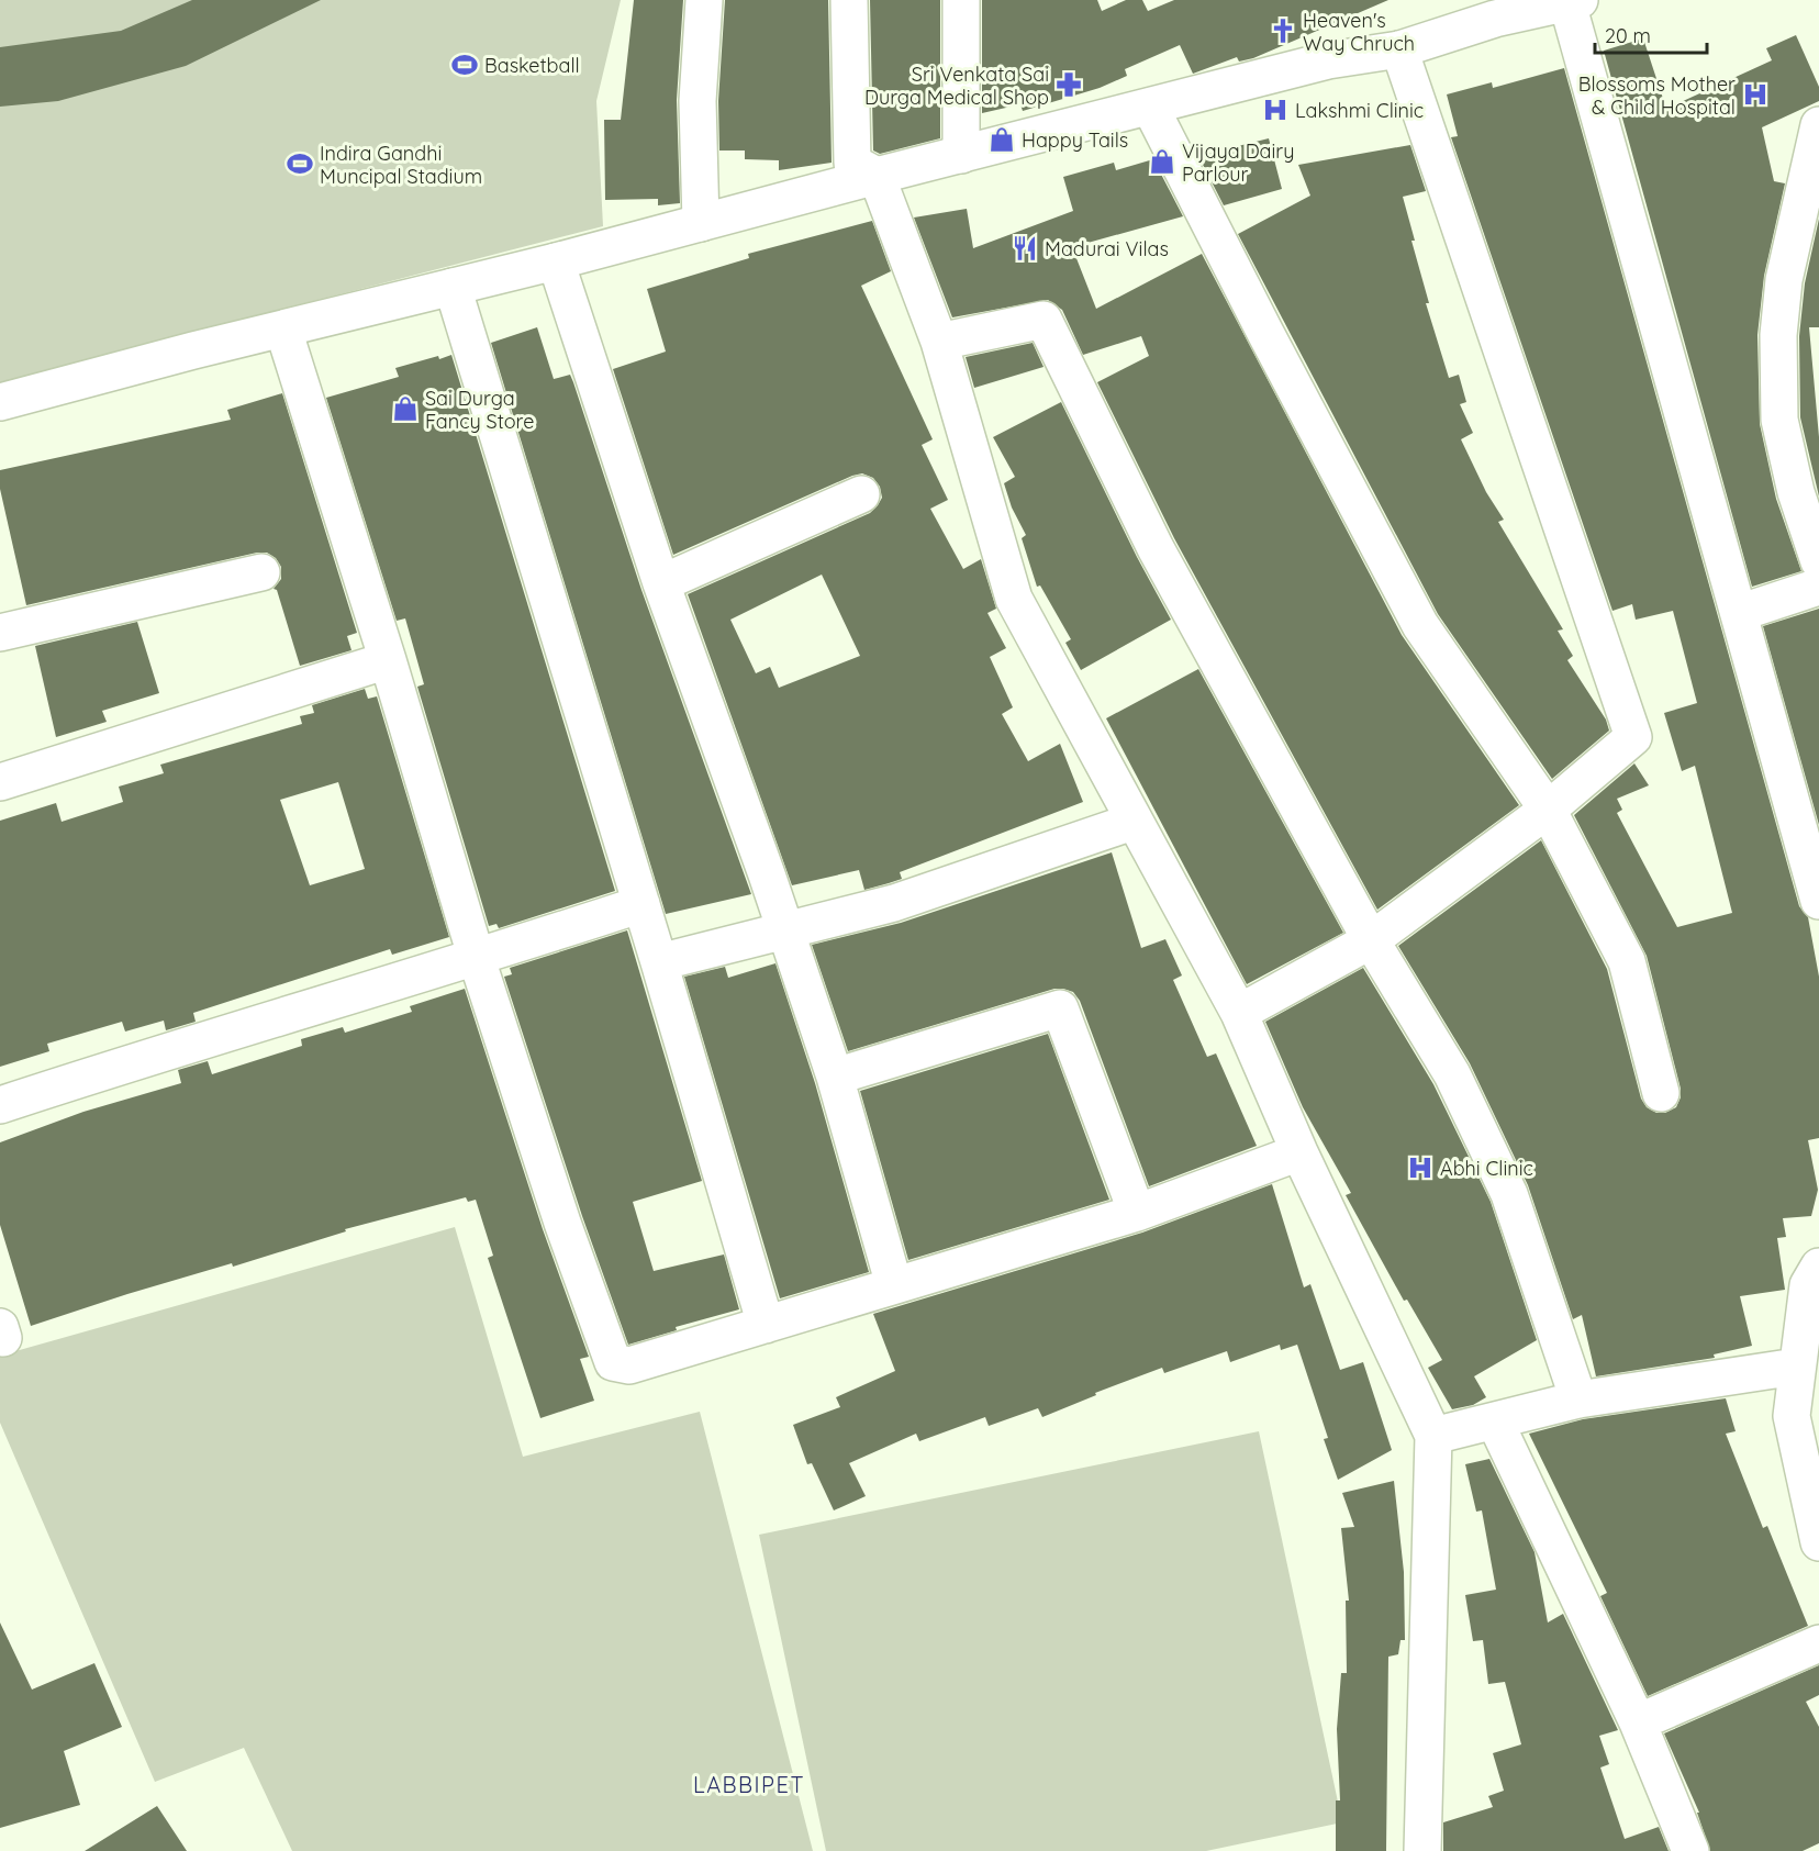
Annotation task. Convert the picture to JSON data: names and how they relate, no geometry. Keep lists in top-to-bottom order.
{
  "districts": ["LABBIPET"],
  "places": {
    "church": ["Heaven's Way Chruch"],
    "sports": ["Basketball", "Indira Gandhi Muncipal Stadium"],
    "pharmacy": ["Sri Venkata Sai Durga Medical Shop"],
    "hospital": ["Blossoms Mother & Child Hospital", "Lakshmi Clinic", "Abhi Clinic"],
    "shop": ["Happy Tails", "Vijaya Dairy Parlour", "Sai Durga Fancy Store"],
    "restaurant": ["Madurai Vilas"]
  },
  "scale_bar": "20 m"
}
